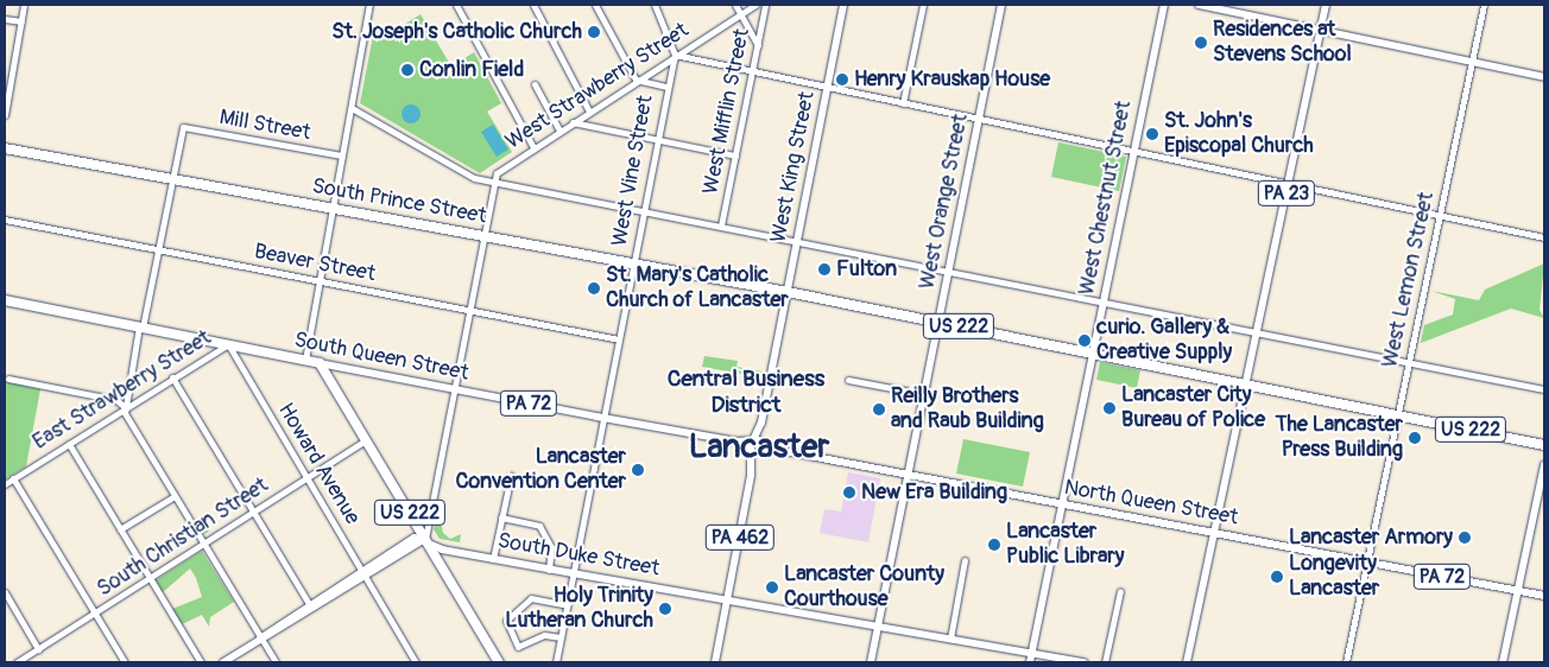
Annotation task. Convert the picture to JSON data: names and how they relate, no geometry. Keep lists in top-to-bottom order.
{
  "streets": {
    "highway": ["South Prince Street", "US 222", "South Queen Street"],
    "main road": [
      "West King Street",
      "PA 23",
      "West Chestnut Street",
      "West Orange Street",
      "PA 72",
      "North Queen Street",
      "PA 462",
      "South Duke Street"
    ],
    "street": [
      "West Strawberry Street",
      "West Mifflin Street",
      "Mill Street",
      "West Vine Street",
      "Beaver Street",
      "West Lemon Street",
      "East Strawberry Street",
      "Howard Avenue",
      "South Christian Street"
    ]
  },
  "crossings": [
    ["West Strawberry Street", "West Vine Street"],
    ["Mill Street", "South Prince Street"],
    ["West King Street", "South Prince Street"],
    ["West King Street", "US 222"],
    ["West King Street", "South Queen Street"],
    ["West King Street", "North Queen Street"],
    ["West King Street", "PA 462"],
    ["West Vine Street", "South Prince Street"],
    ["West Vine Street", "Beaver Street"],
    ["West Vine Street", "South Queen Street"],
    ["West Vine Street", "South Duke Street"],
    ["PA 23", "US 222"],
    ["PA 23", "North Queen Street"],
    ["West Chestnut Street", "US 222"],
    ["West Chestnut Street", "North Queen Street"],
    ["West Chestnut Street", "South Duke Street"],
    ["South Prince Street", "US 222"],
    ["West Orange Street", "US 222"],
    ["West Orange Street", "North Queen Street"],
    ["West Orange Street", "South Duke Street"],
    ["West Lemon Street", "US 222"],
    ["West Lemon Street", "North Queen Street"],
    ["US 222", "South Queen Street"],
    ["US 222", "South Christian Street"],
    ["US 222", "South Duke Street"],
    ["South Queen Street", "East Strawberry Street"],
    ["South Queen Street", "Howard Avenue"],
    ["South Queen Street", "North Queen Street"],
    ["South Queen Street", "PA 462"],
    ["East Strawberry Street", "Howard Avenue"],
    ["Howard Avenue", "South Christian Street"],
    ["North Queen Street", "PA 462"],
    ["PA 462", "South Duke Street"]
  ],
  "districts": ["Central Business District", "Lancaster"],
  "places": [
    "St. Joseph's Catholic Church",
    "Residences at Stevens School",
    "Conlin Field",
    "Henry Krauskap House",
    "St. John's Episcopal Church",
    "Fulton",
    "St. Mary's Catholic Church of Lancaster",
    "curio. Gallery & Creative Supply",
    "Lancaster City Bureau of Police",
    "Reilly Brothers and Raub Building",
    "The Lancaster Press Building",
    "Lancaster Convention Center",
    "New Era Building",
    "Lancaster Armory",
    "Lancaster Public Library",
    "Longevity Lancaster",
    "Lancaster County Courthouse",
    "Holy Trinity Lutheran Church"
  ]
}
